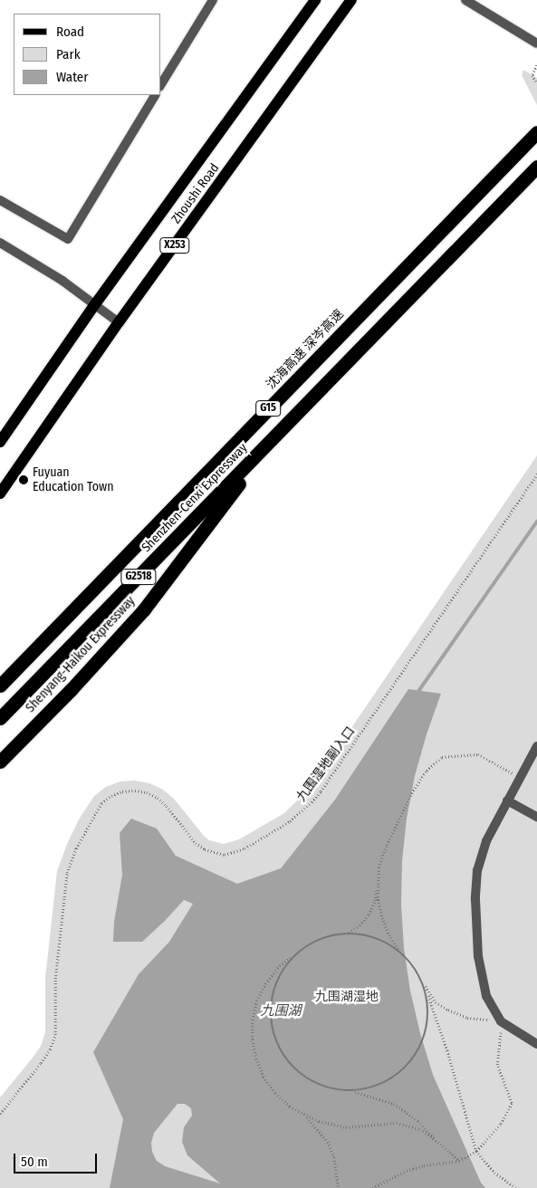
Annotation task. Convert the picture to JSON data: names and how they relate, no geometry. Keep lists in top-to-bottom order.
{
  "streets": {
    "highway": [
      "沈海高速 深岑高速",
      "G15",
      "Shenzhen-Cenxi Expressway",
      "G2518",
      "Shenyang-Haikou Expressway"
    ],
    "main road": ["Zhoushi Road", "X253"],
    "path": ["九围湿地副入口"]
  },
  "crossings": [
    ["G15", "Shenzhen-Cenxi Expressway"],
    ["G15", "Shenyang-Haikou Expressway"],
    ["Shenzhen-Cenxi Expressway", "Shenyang-Haikou Expressway"]
  ],
  "water": ["九围湖"],
  "parks": ["九围湖湿地"],
  "places": ["Fuyuan Education Town"],
  "legend": ["Road", "Park", "Water"],
  "scale_bar": "50 m"
}
